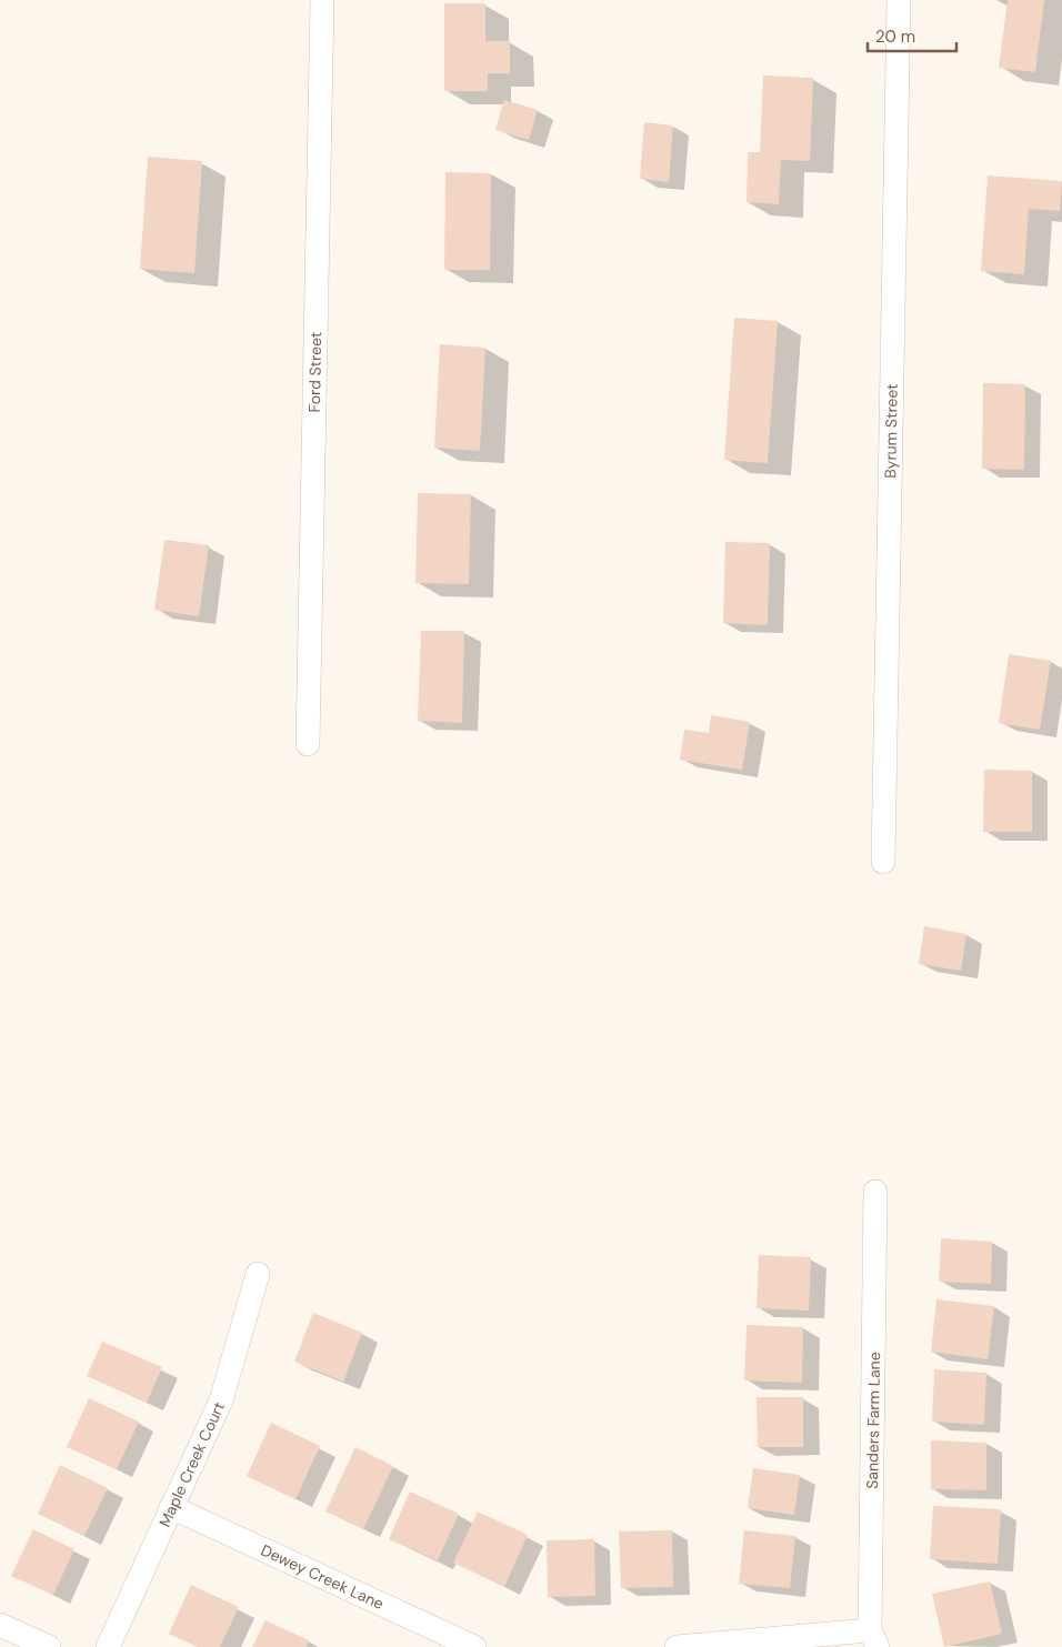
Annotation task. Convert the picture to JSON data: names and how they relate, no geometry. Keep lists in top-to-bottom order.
{
  "streets": {
    "street": [
      "Ford Street",
      "Byrum Street",
      "Sanders Farm Lane",
      "Maple Creek Court",
      "Dewey Creek Lane"
    ]
  },
  "crossings": [
    ["Maple Creek Court", "Dewey Creek Lane"]
  ],
  "scale_bar": "20 m"
}
